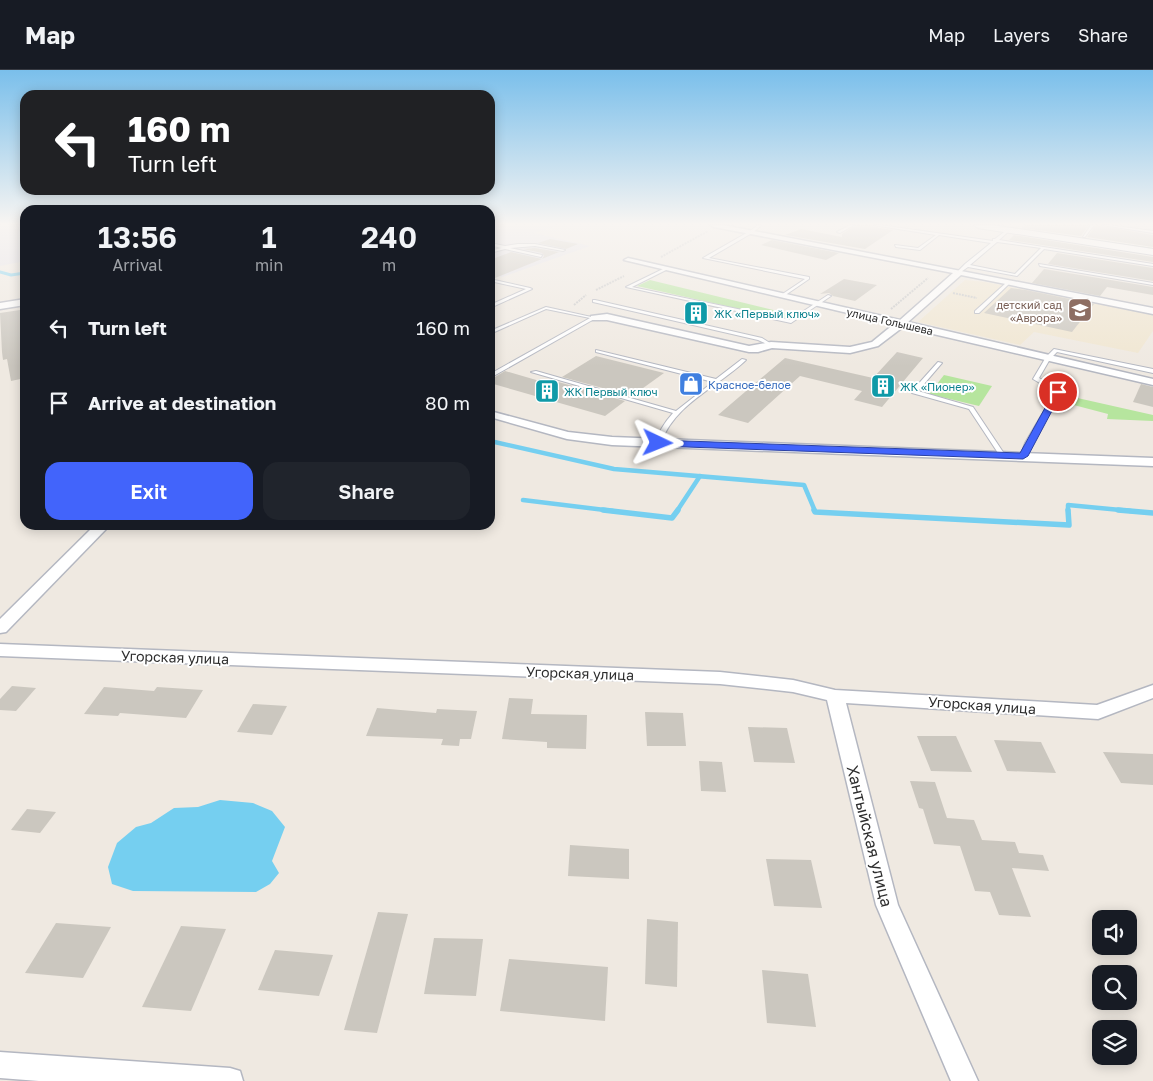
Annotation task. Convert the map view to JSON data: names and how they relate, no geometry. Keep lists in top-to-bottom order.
{
  "streets": {
    "street": ["улица Голышева", "Угорская улица", "Хантыйская улица"]
  },
  "crossings": [
    ["Угорская улица", "Хантыйская улица"]
  ],
  "places": {
    "school or university": ["детский сад «Аврора»"],
    "building": ["ЖК «Первый ключ»", "ЖК «Пионер»", "ЖК Первый ключ"],
    "shop": ["Красное-белое"]
  },
  "page": {
    "header": "Map",
    "nav": ["Map", "Layers", "Share"],
    "turn": ["160 m", "Turn left"],
    "eta": [
      "13:56",
      "Arrival",
      "1",
      "min",
      "240",
      "m"
    ],
    "list": [
      {
        "name": "Turn left",
        "value": "160 m"
      },
      {
        "name": "Arrive at destination",
        "value": "80 m"
      }
    ],
    "buttons": ["Exit", "Share"]
  }
}
